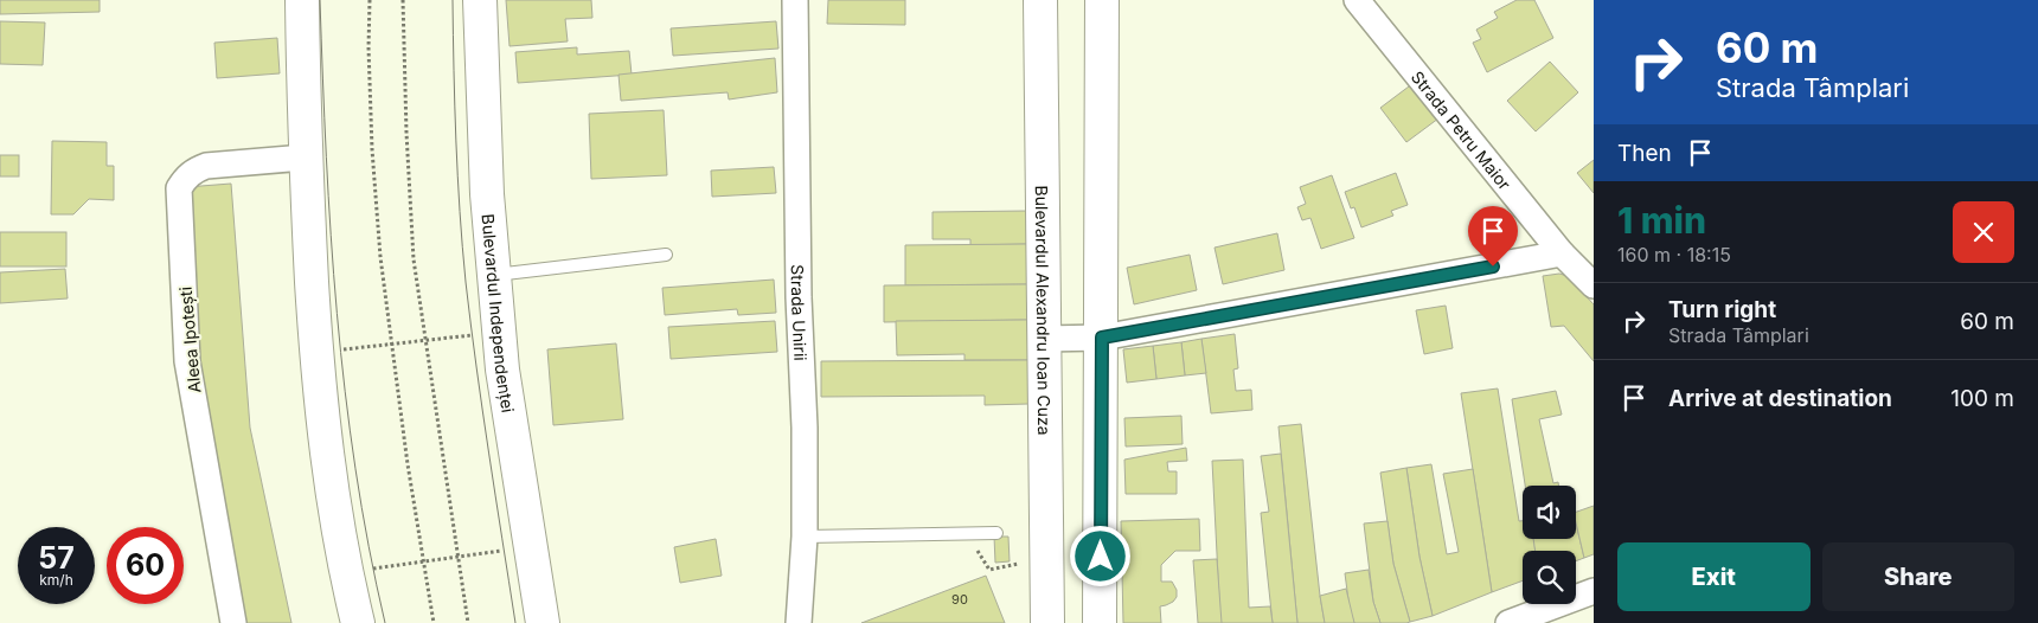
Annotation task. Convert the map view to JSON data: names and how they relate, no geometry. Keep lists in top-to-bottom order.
{
  "streets": {
    "main road": ["Bulevardul Alexandru Ioan Cuza", "Bulevardul Independenței"],
    "street": ["Strada Petru Maior", "Strada Unirii", "Aleea Ipotești"]
  },
  "house_numbers": ["90"],
  "page": {
    "turn": ["60 m", "Strada Tâmplari"],
    "then": "Then",
    "heading": ["1 min", "160 m · 18:15"],
    "list": [
      {
        "name": "Turn right",
        "note": "Strada Tâmplari",
        "value": "60 m"
      },
      {
        "name": "Arrive at destination",
        "value": "100 m"
      }
    ],
    "speed": "57 km/h",
    "limit": "60",
    "buttons": ["Exit", "Share"]
  }
}
